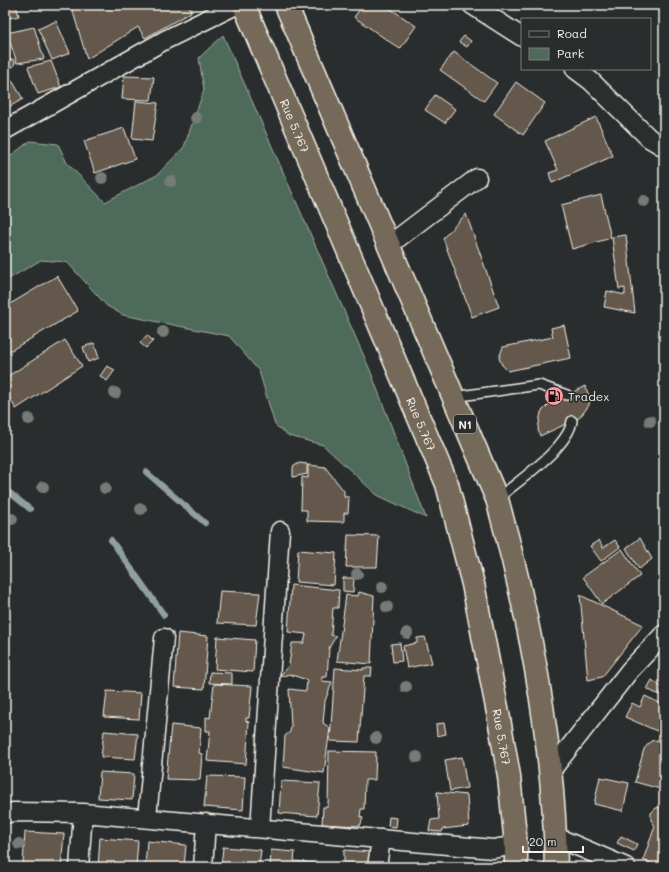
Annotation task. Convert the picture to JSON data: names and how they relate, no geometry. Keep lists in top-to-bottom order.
{
  "streets": {
    "highway": ["Rue 5.767", "N1"]
  },
  "places": {
    "fuel station": ["Tradex"]
  },
  "legend": ["Road", "Park"],
  "scale_bar": "20 m"
}
